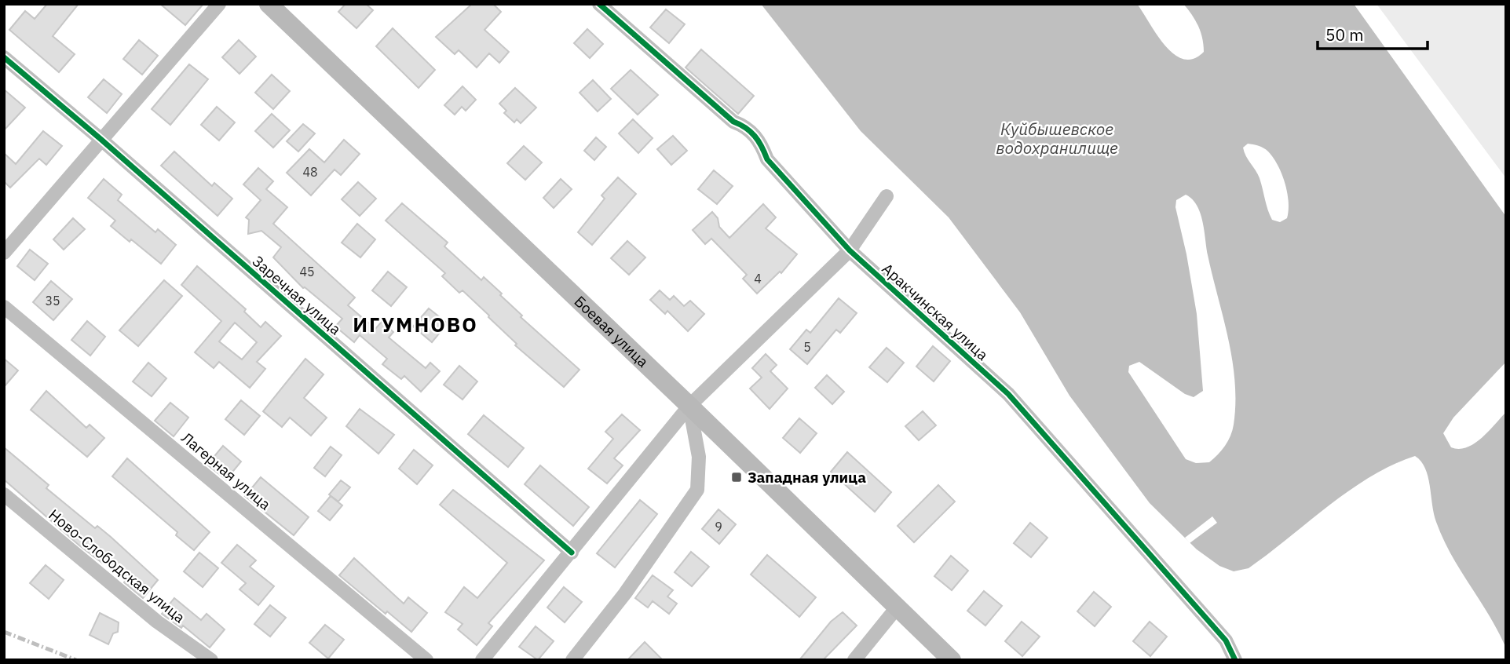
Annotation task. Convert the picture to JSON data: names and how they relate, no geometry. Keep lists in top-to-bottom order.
{
  "streets": {
    "main road": ["Боевая улица"],
    "street": [
      "Заречная улица",
      "Аракчинская улица",
      "Лагерная улица",
      "Ново-Слободская улица"
    ]
  },
  "districts": ["ИГУМНОВО"],
  "water": ["Куйбышевское водохранилище"],
  "places": {
    "transit": ["Западная улица"]
  },
  "house_numbers": [
    "48",
    "45",
    "4",
    "35",
    "5",
    "9"
  ],
  "scale_bar": "50 m"
}
